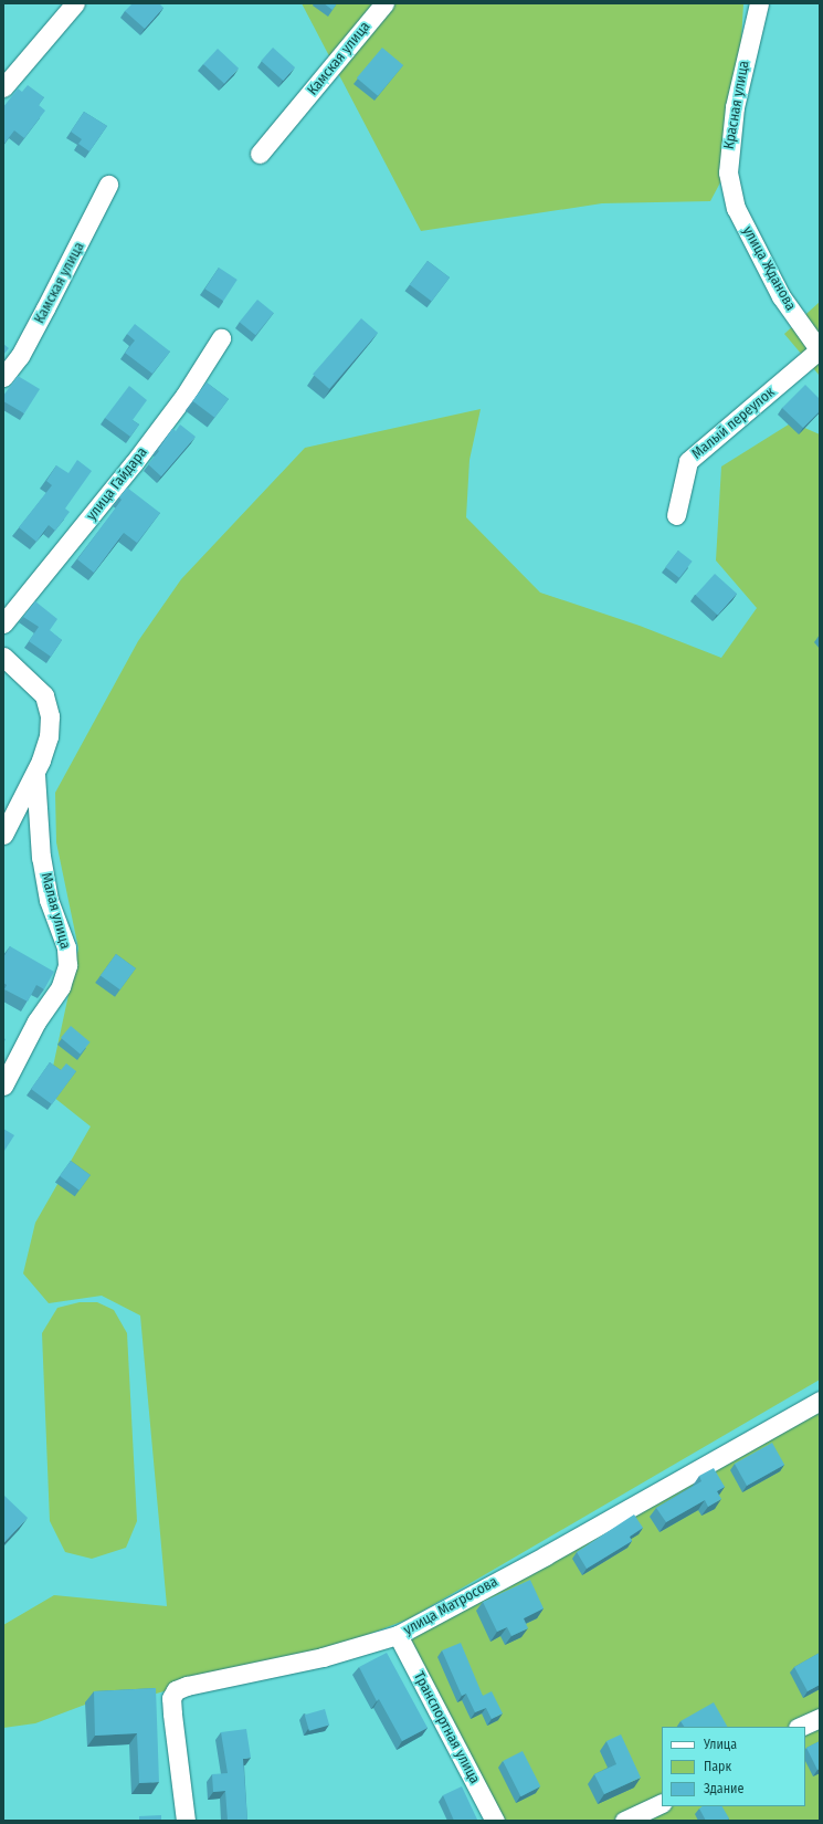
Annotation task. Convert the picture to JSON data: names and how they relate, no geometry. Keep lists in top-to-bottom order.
{
  "streets": {
    "street": [
      "Камская улица",
      "Красная улица",
      "улица Жданова",
      "Малый переулок",
      "улица Гайдара",
      "Малая улица",
      "улица Матросова",
      "Транспортная улица"
    ]
  },
  "crossings": [
    ["Красная улица", "улица Жданова"],
    ["улица Жданова", "Малый переулок"],
    ["улица Матросова", "Транспортная улица"]
  ],
  "legend": ["Улица", "Парк", "Здание"]
}
